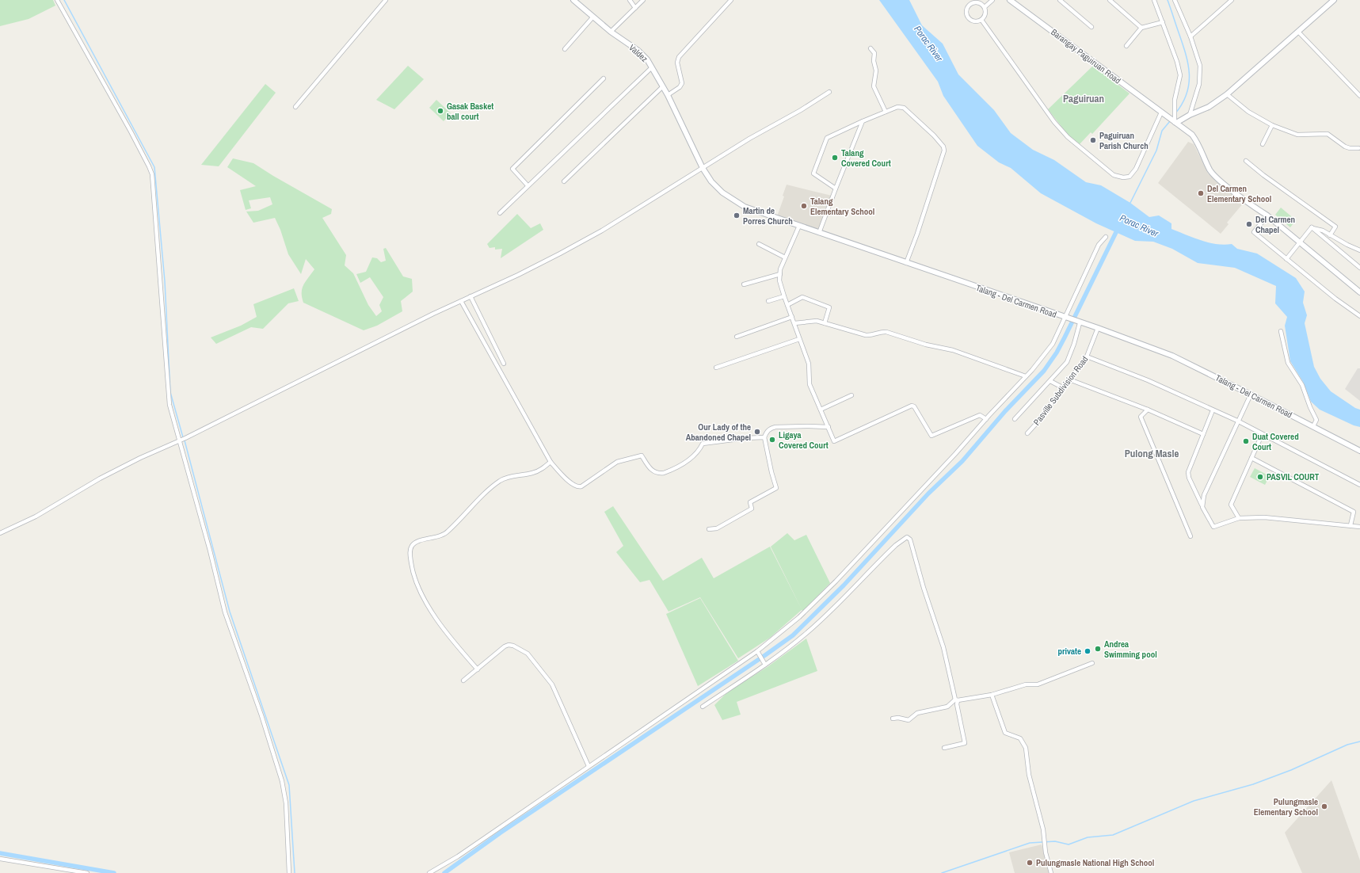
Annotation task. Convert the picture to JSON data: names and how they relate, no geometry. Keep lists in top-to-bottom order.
{
  "streets": {
    "street": [
      "Valdez",
      "Barangay Paguiruan Road",
      "Talang - Del Carmen Road",
      "Pasville Subdivision Road"
    ]
  },
  "crossings": [
    ["Valdez", "Talang - Del Carmen Road"],
    ["Talang - Del Carmen Road", "Pasville Subdivision Road"]
  ],
  "districts": ["Paguiruan", "Pulong Masle"],
  "water": ["Porac River"],
  "places": [
    "Gasak Basket ball court",
    "Paguiruan Parish Church",
    "Talang Covered Court",
    "Del Carmen Elementary School",
    "Talang Elementary School",
    "Martin de Porres Church",
    "Del Carmen Chapel",
    "Our Lady of the Abandoned Chapel",
    "Ligaya Covered Court",
    "Duat Covered Court",
    "PASVIL COURT",
    "Andrea Swimming pool",
    "private",
    "Pulungmasle Elementary School",
    "Pulungmasle National High School"
  ]
}
